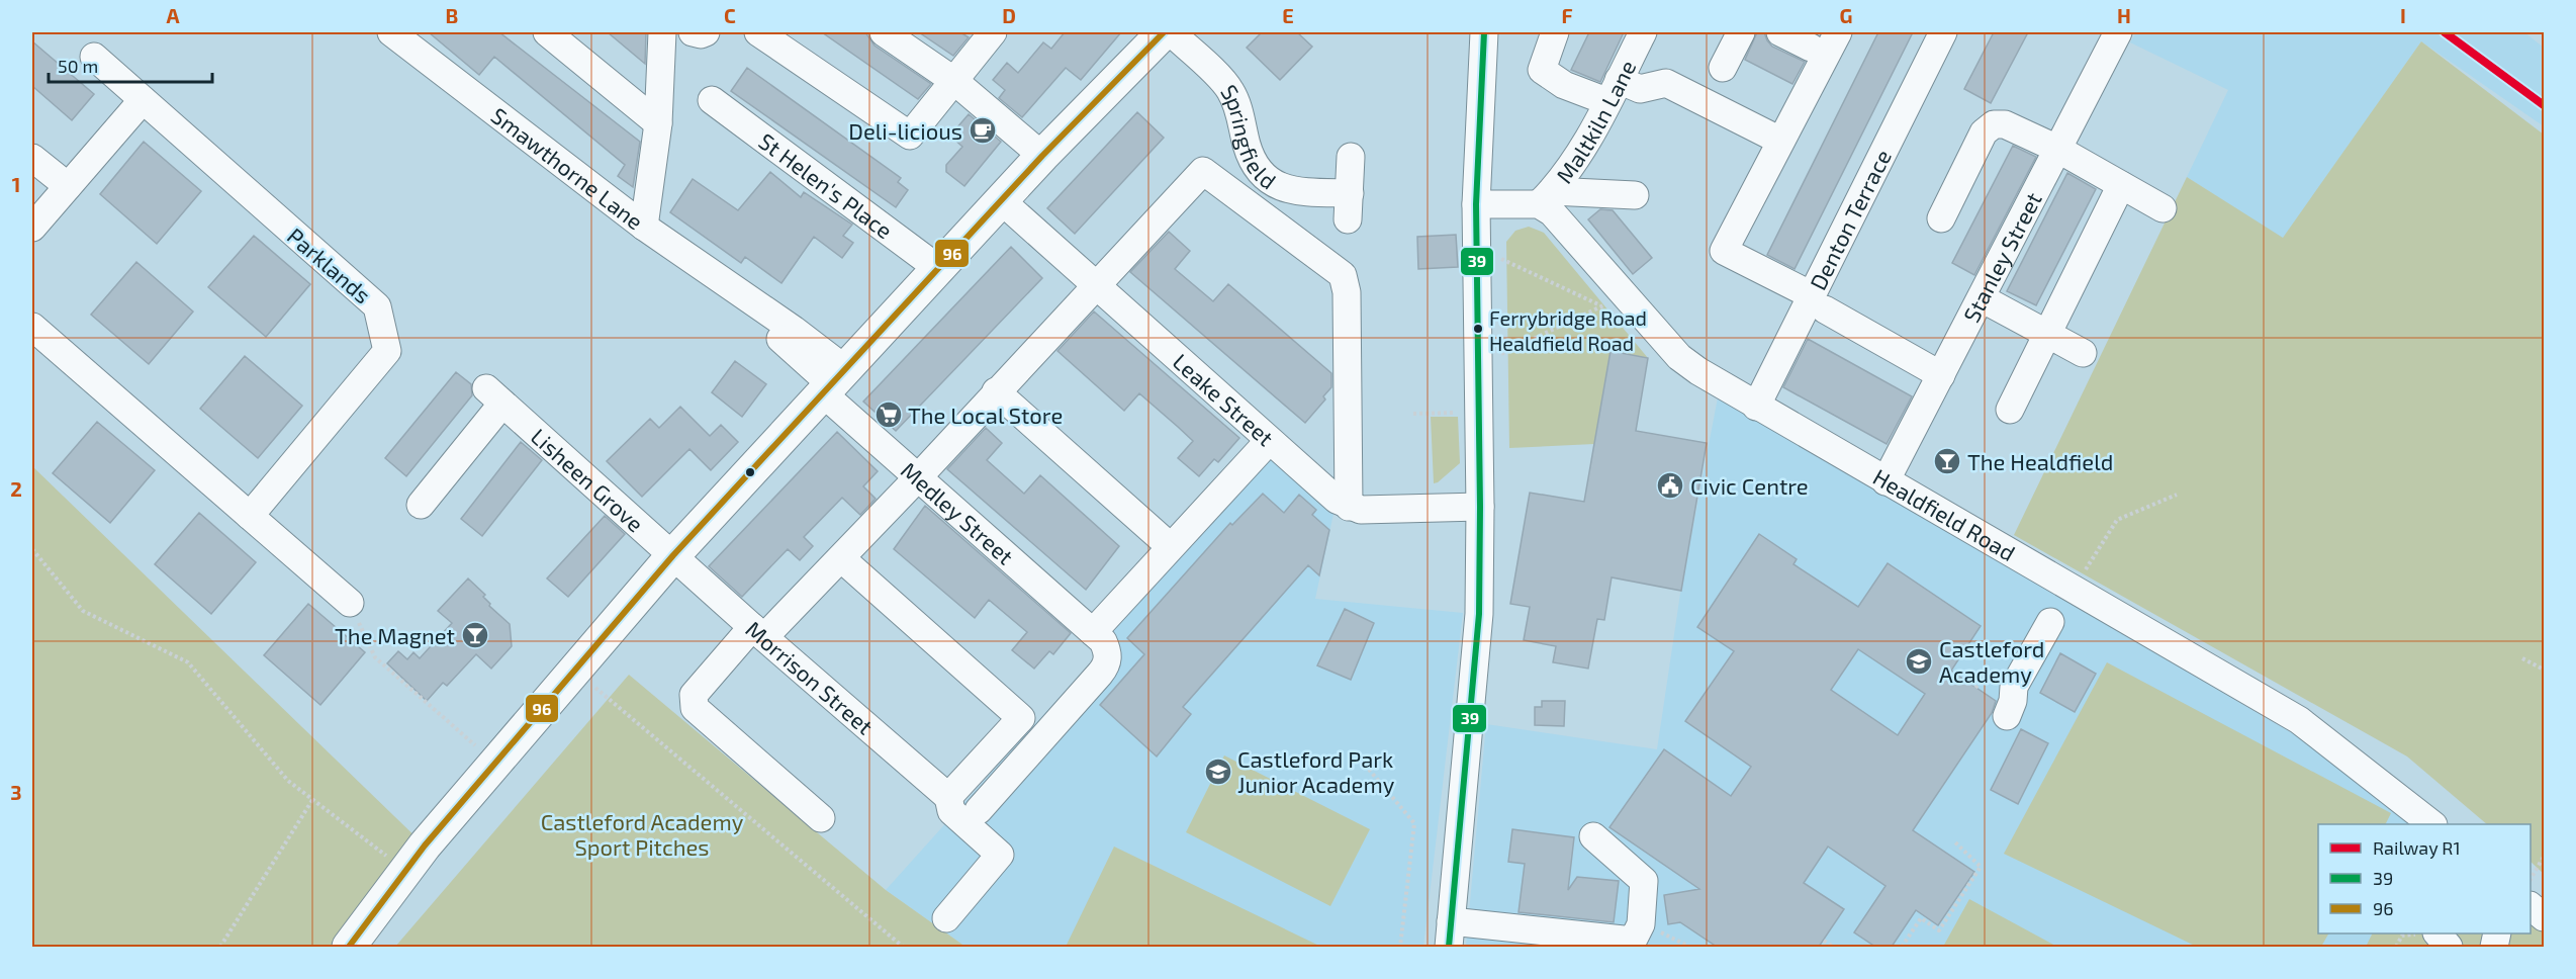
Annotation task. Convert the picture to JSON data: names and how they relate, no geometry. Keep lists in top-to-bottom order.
{
  "streets": {
    "street": [
      "Maltkiln Lane",
      "Springfield",
      "Smawthorne Lane",
      "St Helen's Place",
      "Denton Terrace",
      "Stanley Street",
      "Parklands",
      "Leake Street",
      "Lisheen Grove",
      "Medley Street",
      "Healdfield Road",
      "Morrison Street"
    ]
  },
  "crossings": [
    ["Maltkiln Lane", "Healdfield Road"],
    ["Smawthorne Lane", "Medley Street"],
    ["Denton Terrace", "Healdfield Road"],
    ["Stanley Street", "Healdfield Road"],
    ["Lisheen Grove", "Morrison Street"]
  ],
  "parks": ["Castleford Academy Sport Pitches"],
  "places": {
    "cafe": ["Deli-licious"],
    "other": ["Ferrybridge Road Healdfield Road"],
    "supermarket": ["The Local Store"],
    "bar": ["The Healdfield", "The Magnet"],
    "public building": ["Civic Centre"],
    "school or university": ["Castleford Academy", "Castleford Park Junior Academy"]
  },
  "lines": ["rail line R1", "transit line 39", "transit line 96"],
  "legend": ["Railway R1", "39", "96"],
  "scale_bar": "50 m",
  "grid": {
    "columns": [
      "A",
      "B",
      "C",
      "D",
      "E",
      "F",
      "G",
      "H",
      "I"
    ],
    "rows": ["1", "2", "3"]
  }
}
